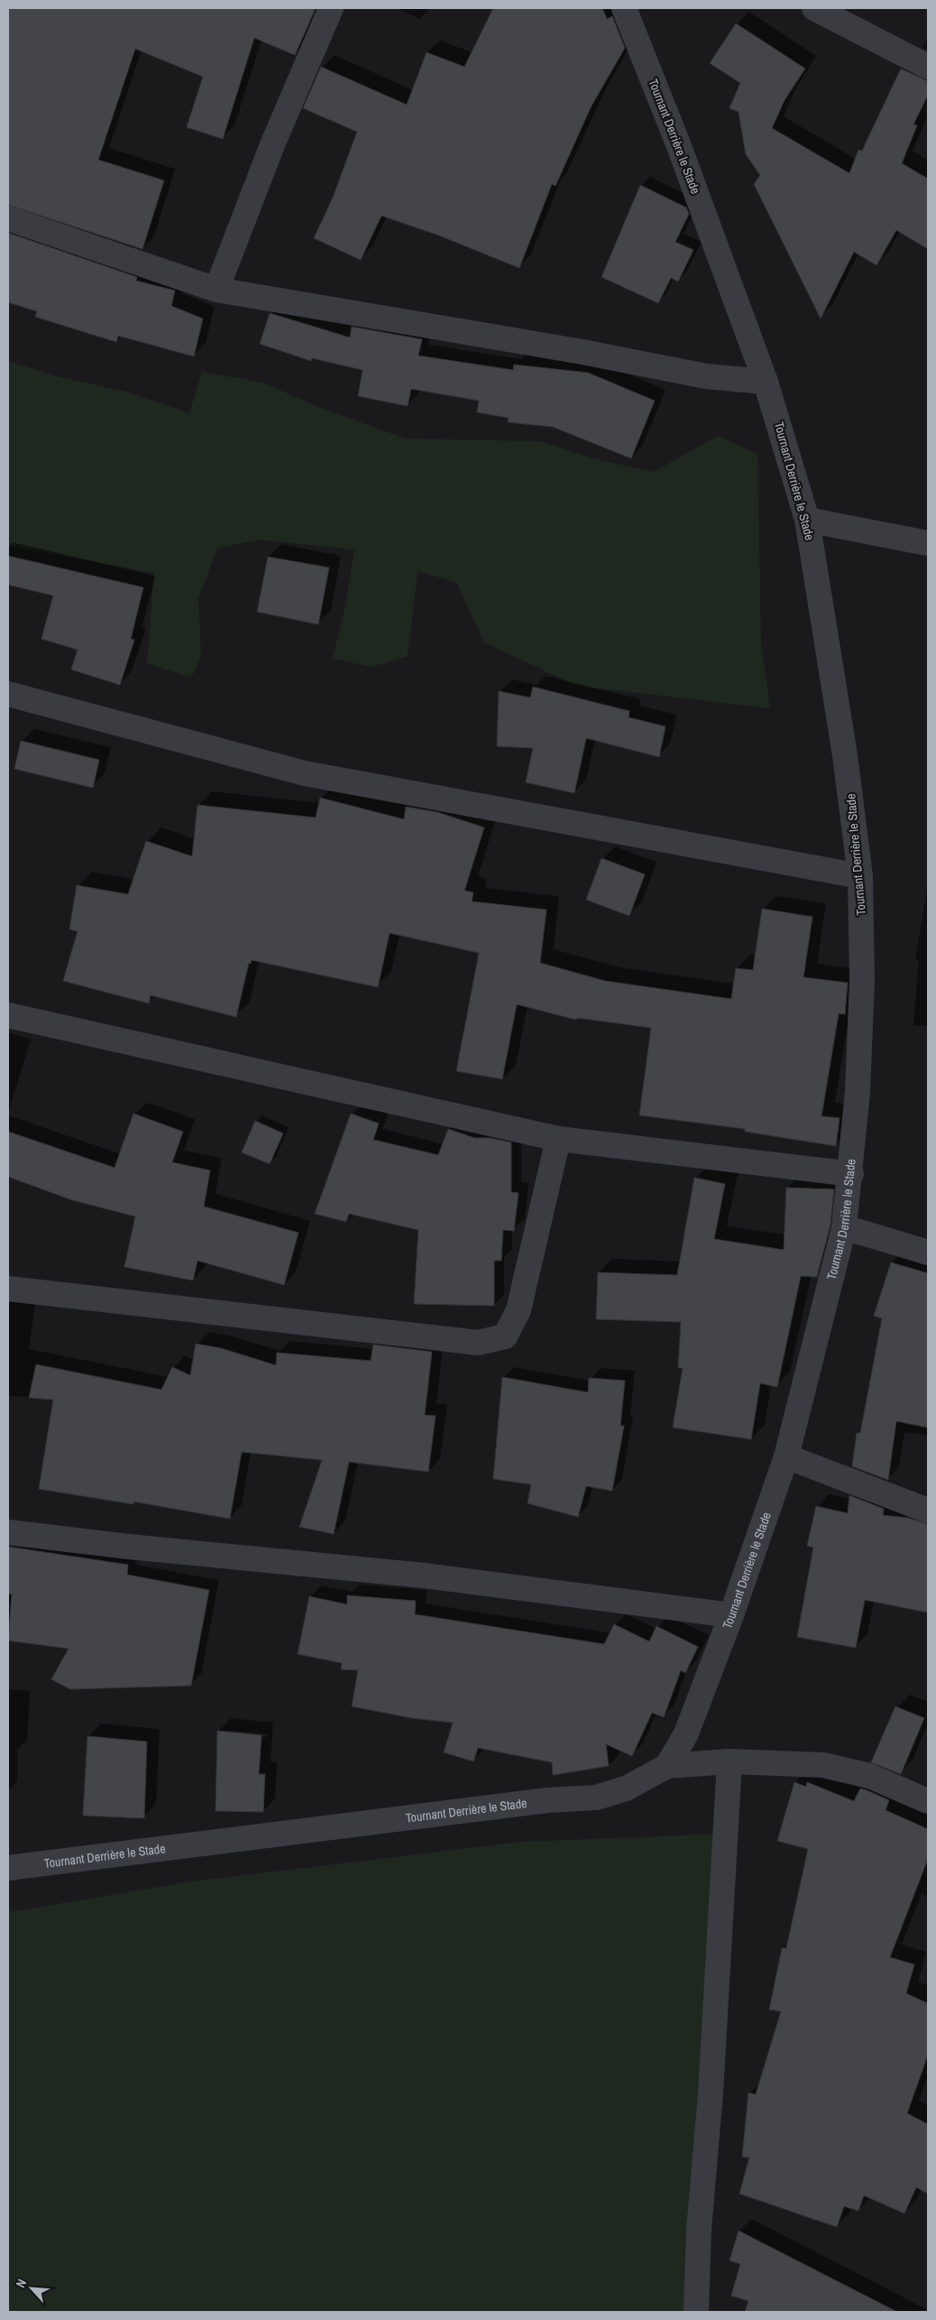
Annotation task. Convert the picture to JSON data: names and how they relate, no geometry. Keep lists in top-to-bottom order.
{
  "streets": {
    "street": ["Tournant Derrière le Stade"]
  },
  "north": "top left"
}
